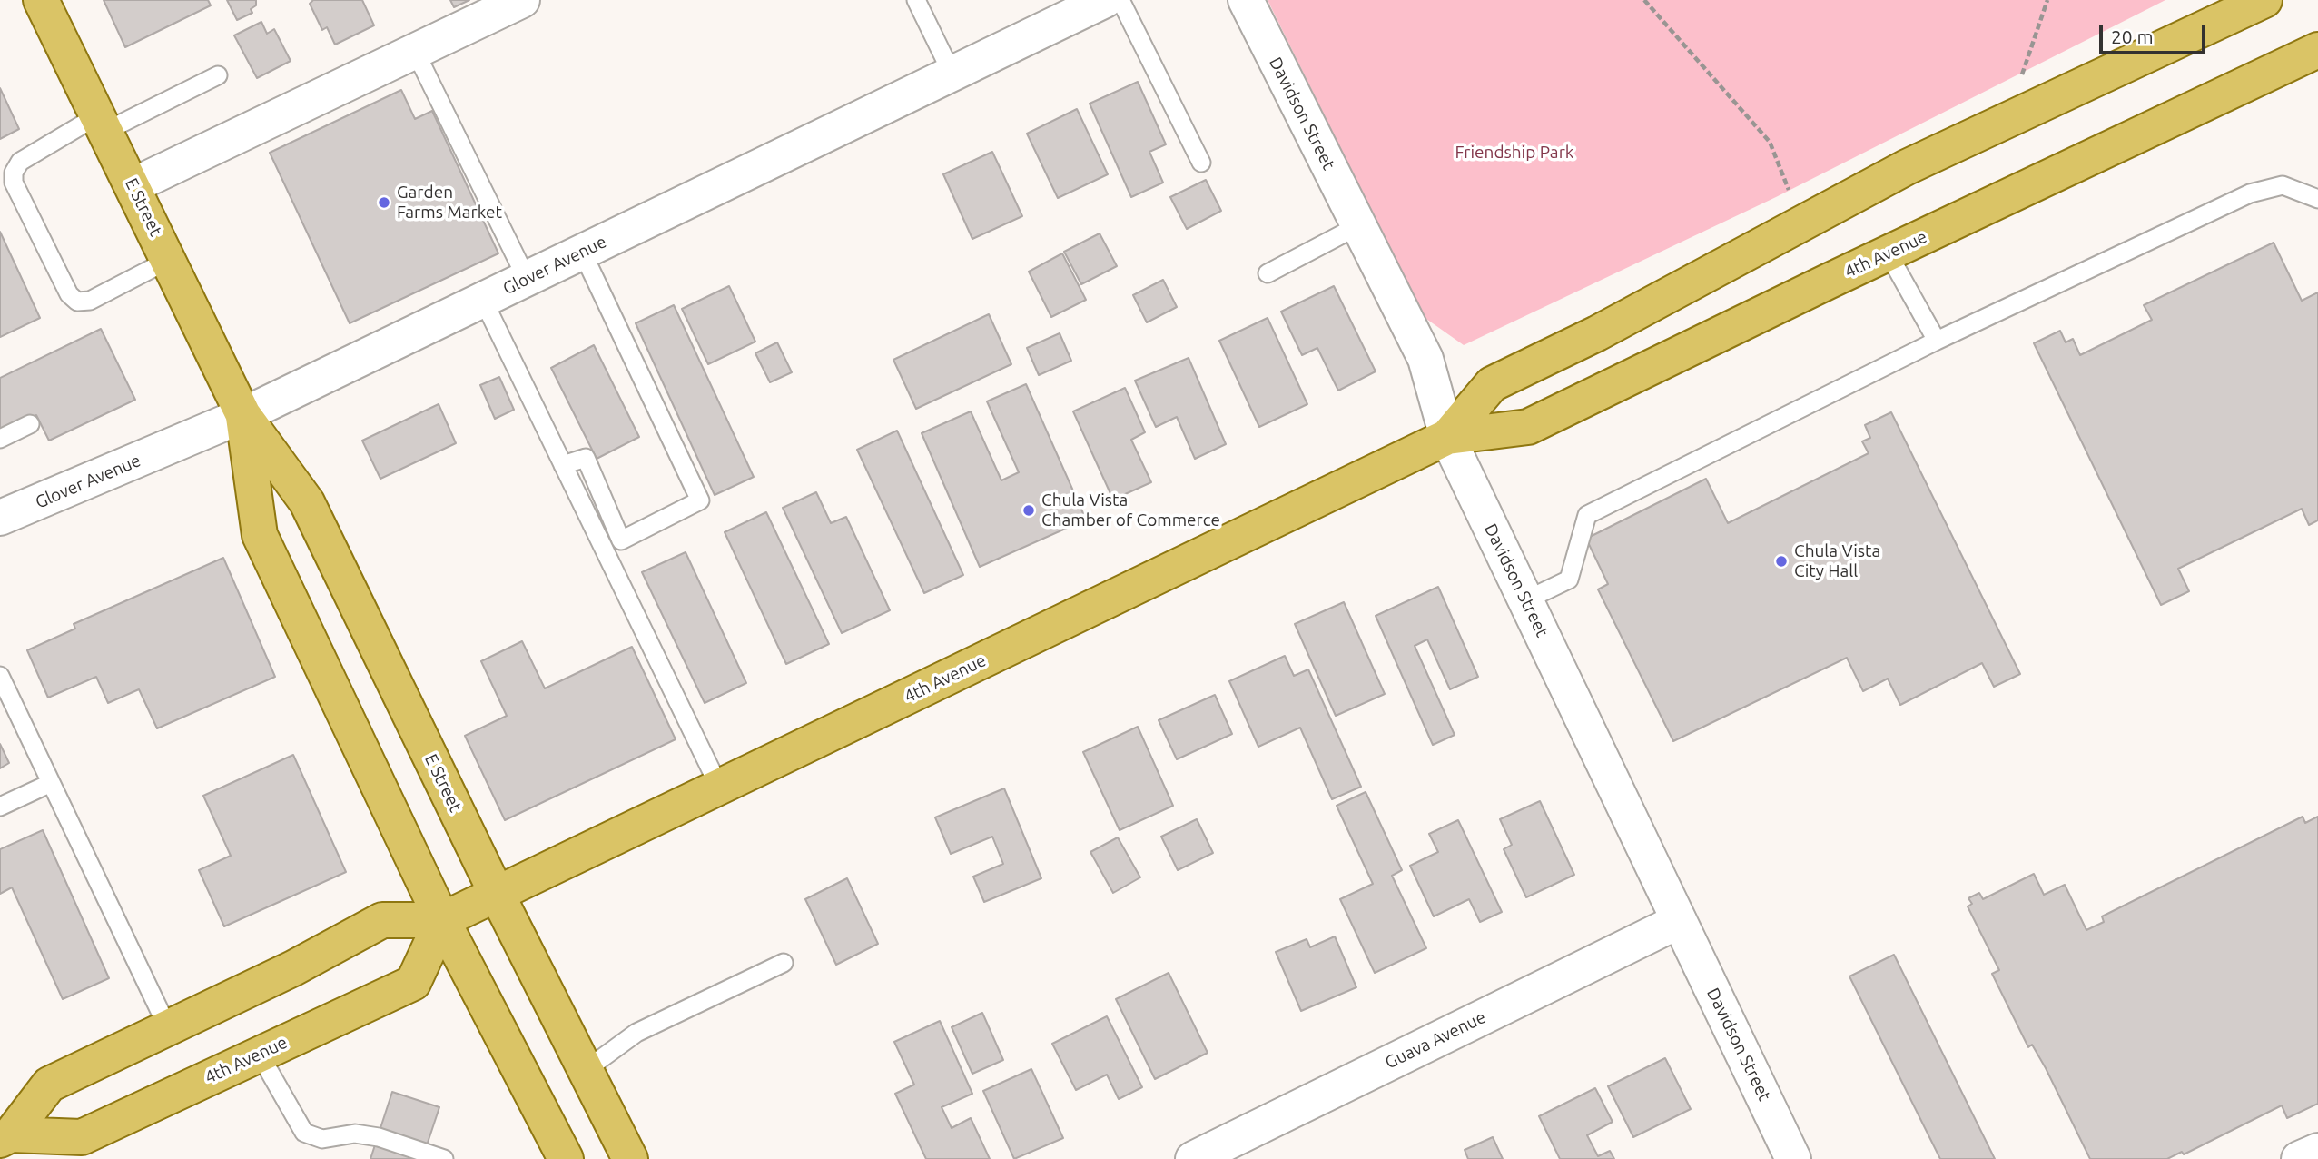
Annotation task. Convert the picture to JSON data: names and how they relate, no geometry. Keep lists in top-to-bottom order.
{
  "streets": {
    "main road": ["E Street", "4th Avenue"],
    "street": ["Davidson Street", "Glover Avenue", "Guava Avenue"]
  },
  "crossings": [
    ["Davidson Street", "4th Avenue"],
    ["Davidson Street", "Guava Avenue"],
    ["E Street", "4th Avenue"],
    ["E Street", "Glover Avenue"]
  ],
  "parks": ["Friendship Park"],
  "places": ["Garden Farms Market", "Chula Vista Chamber of Commerce", "Chula Vista City Hall"],
  "scale_bar": "20 m"
}
